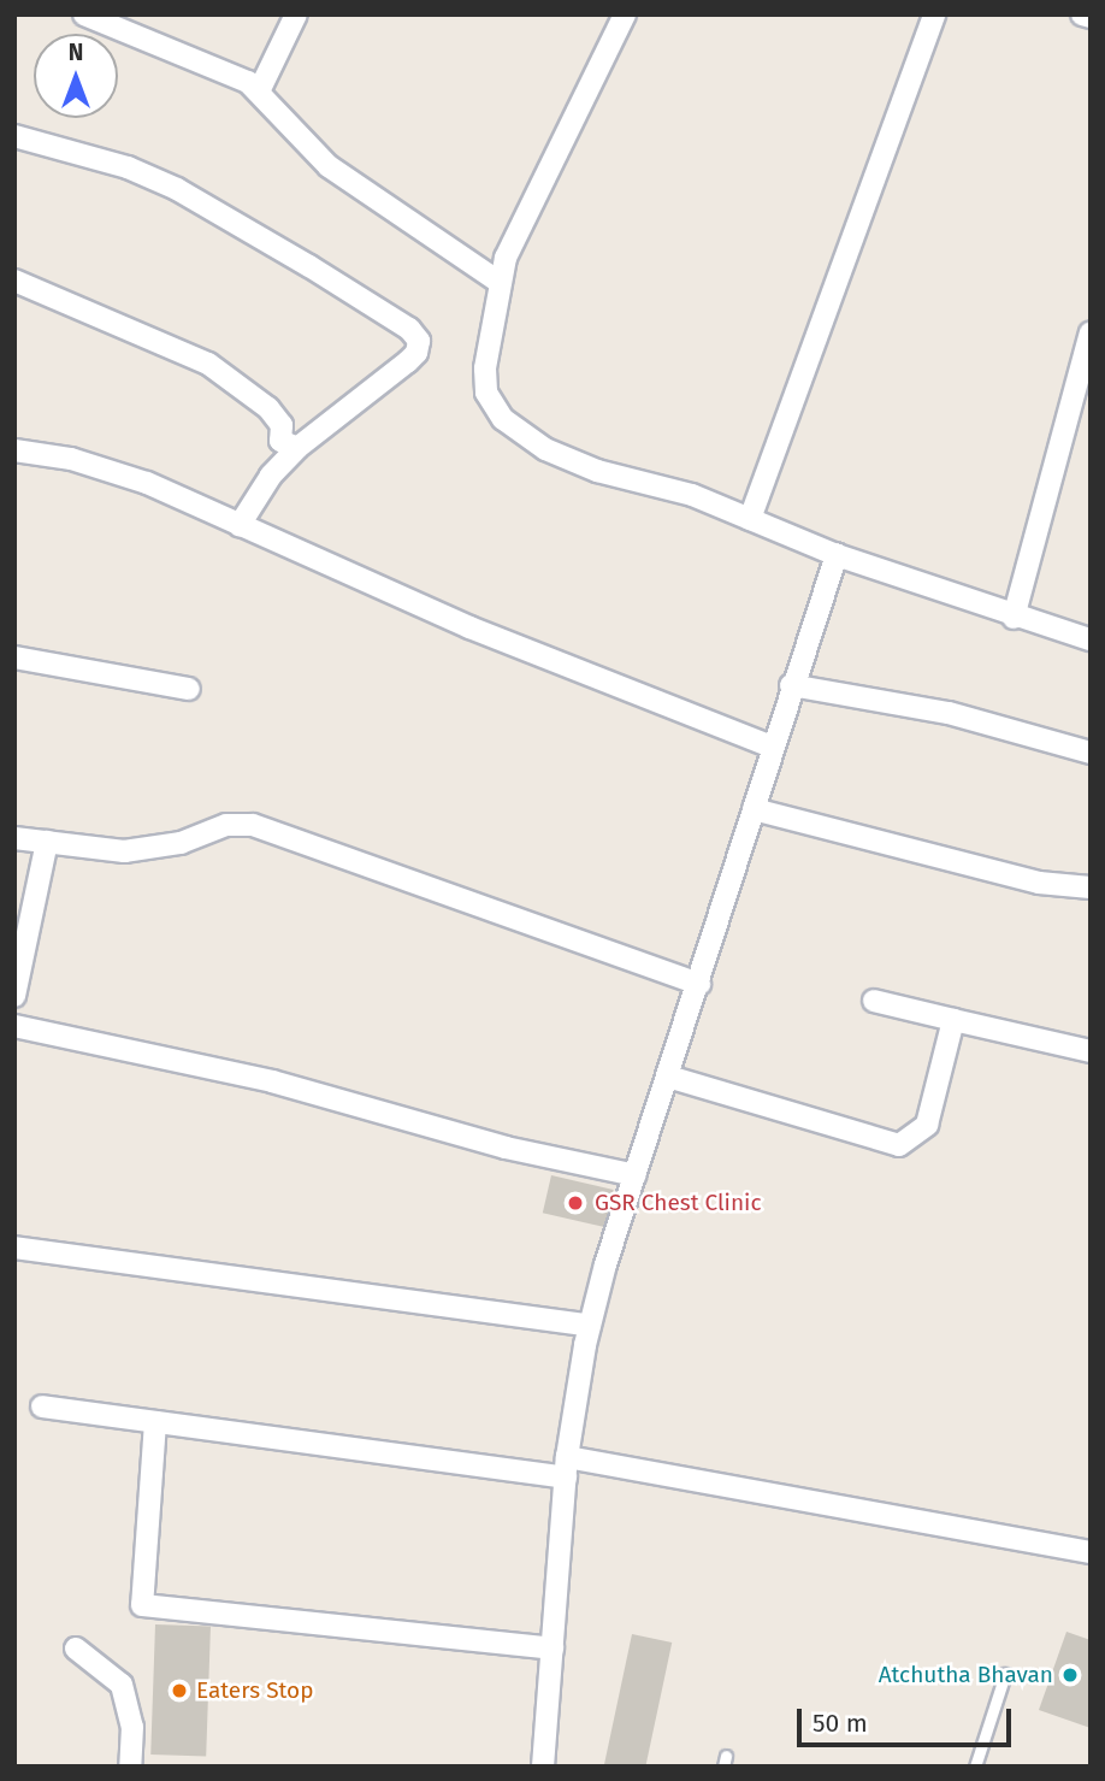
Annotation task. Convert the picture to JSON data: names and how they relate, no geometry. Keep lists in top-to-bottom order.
{
  "places": ["GSR Chest Clinic", "Atchutha Bhavan", "Eaters Stop"],
  "scale_bar": "50 m",
  "north": "top"
}
